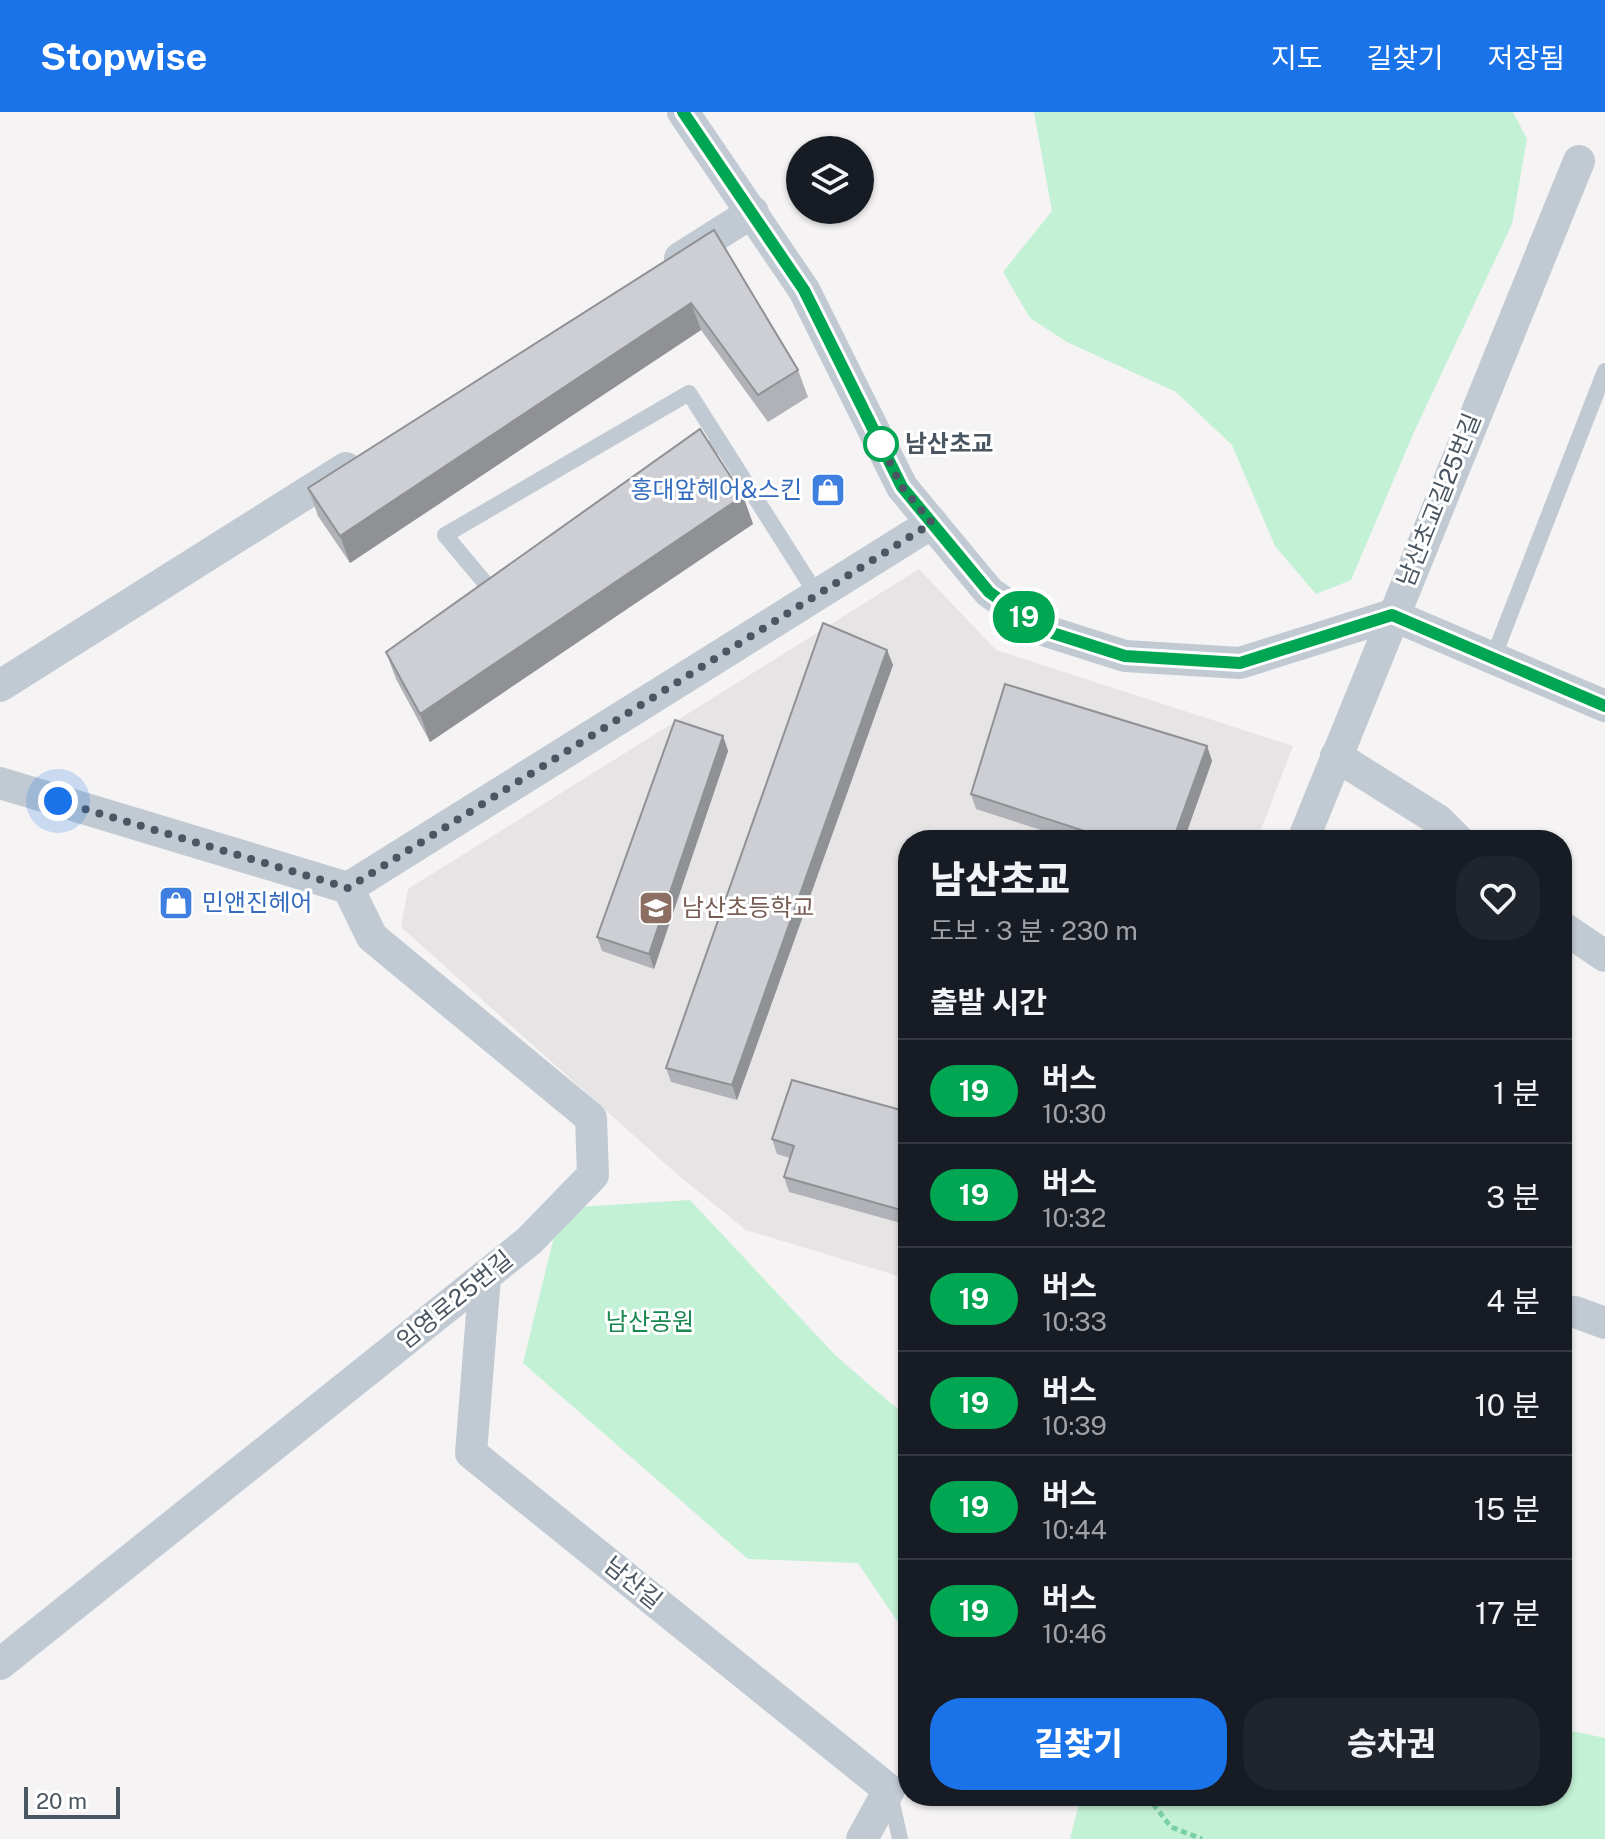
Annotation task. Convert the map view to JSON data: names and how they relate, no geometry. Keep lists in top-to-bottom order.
{
  "streets": {
    "street": ["남산초교길25번길", "임영로25번길", "남산길"]
  },
  "crossings": [
    ["임영로25번길", "남산길"]
  ],
  "parks": ["남산공원"],
  "places": {
    "other": ["남산초교"],
    "shop": ["홍대앞헤어&스킨", "민앤진헤어"],
    "school or university": ["남산초등학교"]
  },
  "lines": ["bus line 19"],
  "scale_bar": "20 m",
  "page": {
    "header": "Stopwise",
    "nav": ["지도", "길찾기", "저장됨"],
    "on_map": "19",
    "heading": [
      ["남산초교", "도보 · 3 분 · 230 m"],
      "출발 시간"
    ],
    "list": [
      {
        "mark": "19",
        "name": "버스",
        "note": "10:30",
        "value": "1 분"
      },
      {
        "mark": "19",
        "name": "버스",
        "note": "10:32",
        "value": "3 분"
      },
      {
        "mark": "19",
        "name": "버스",
        "note": "10:33",
        "value": "4 분"
      },
      {
        "mark": "19",
        "name": "버스",
        "note": "10:39",
        "value": "10 분"
      },
      {
        "mark": "19",
        "name": "버스",
        "note": "10:44",
        "value": "15 분"
      },
      {
        "mark": "19",
        "name": "버스",
        "note": "10:46",
        "value": "17 분"
      }
    ],
    "buttons": ["길찾기", "승차권"],
    "scale": "20 m"
  }
}
